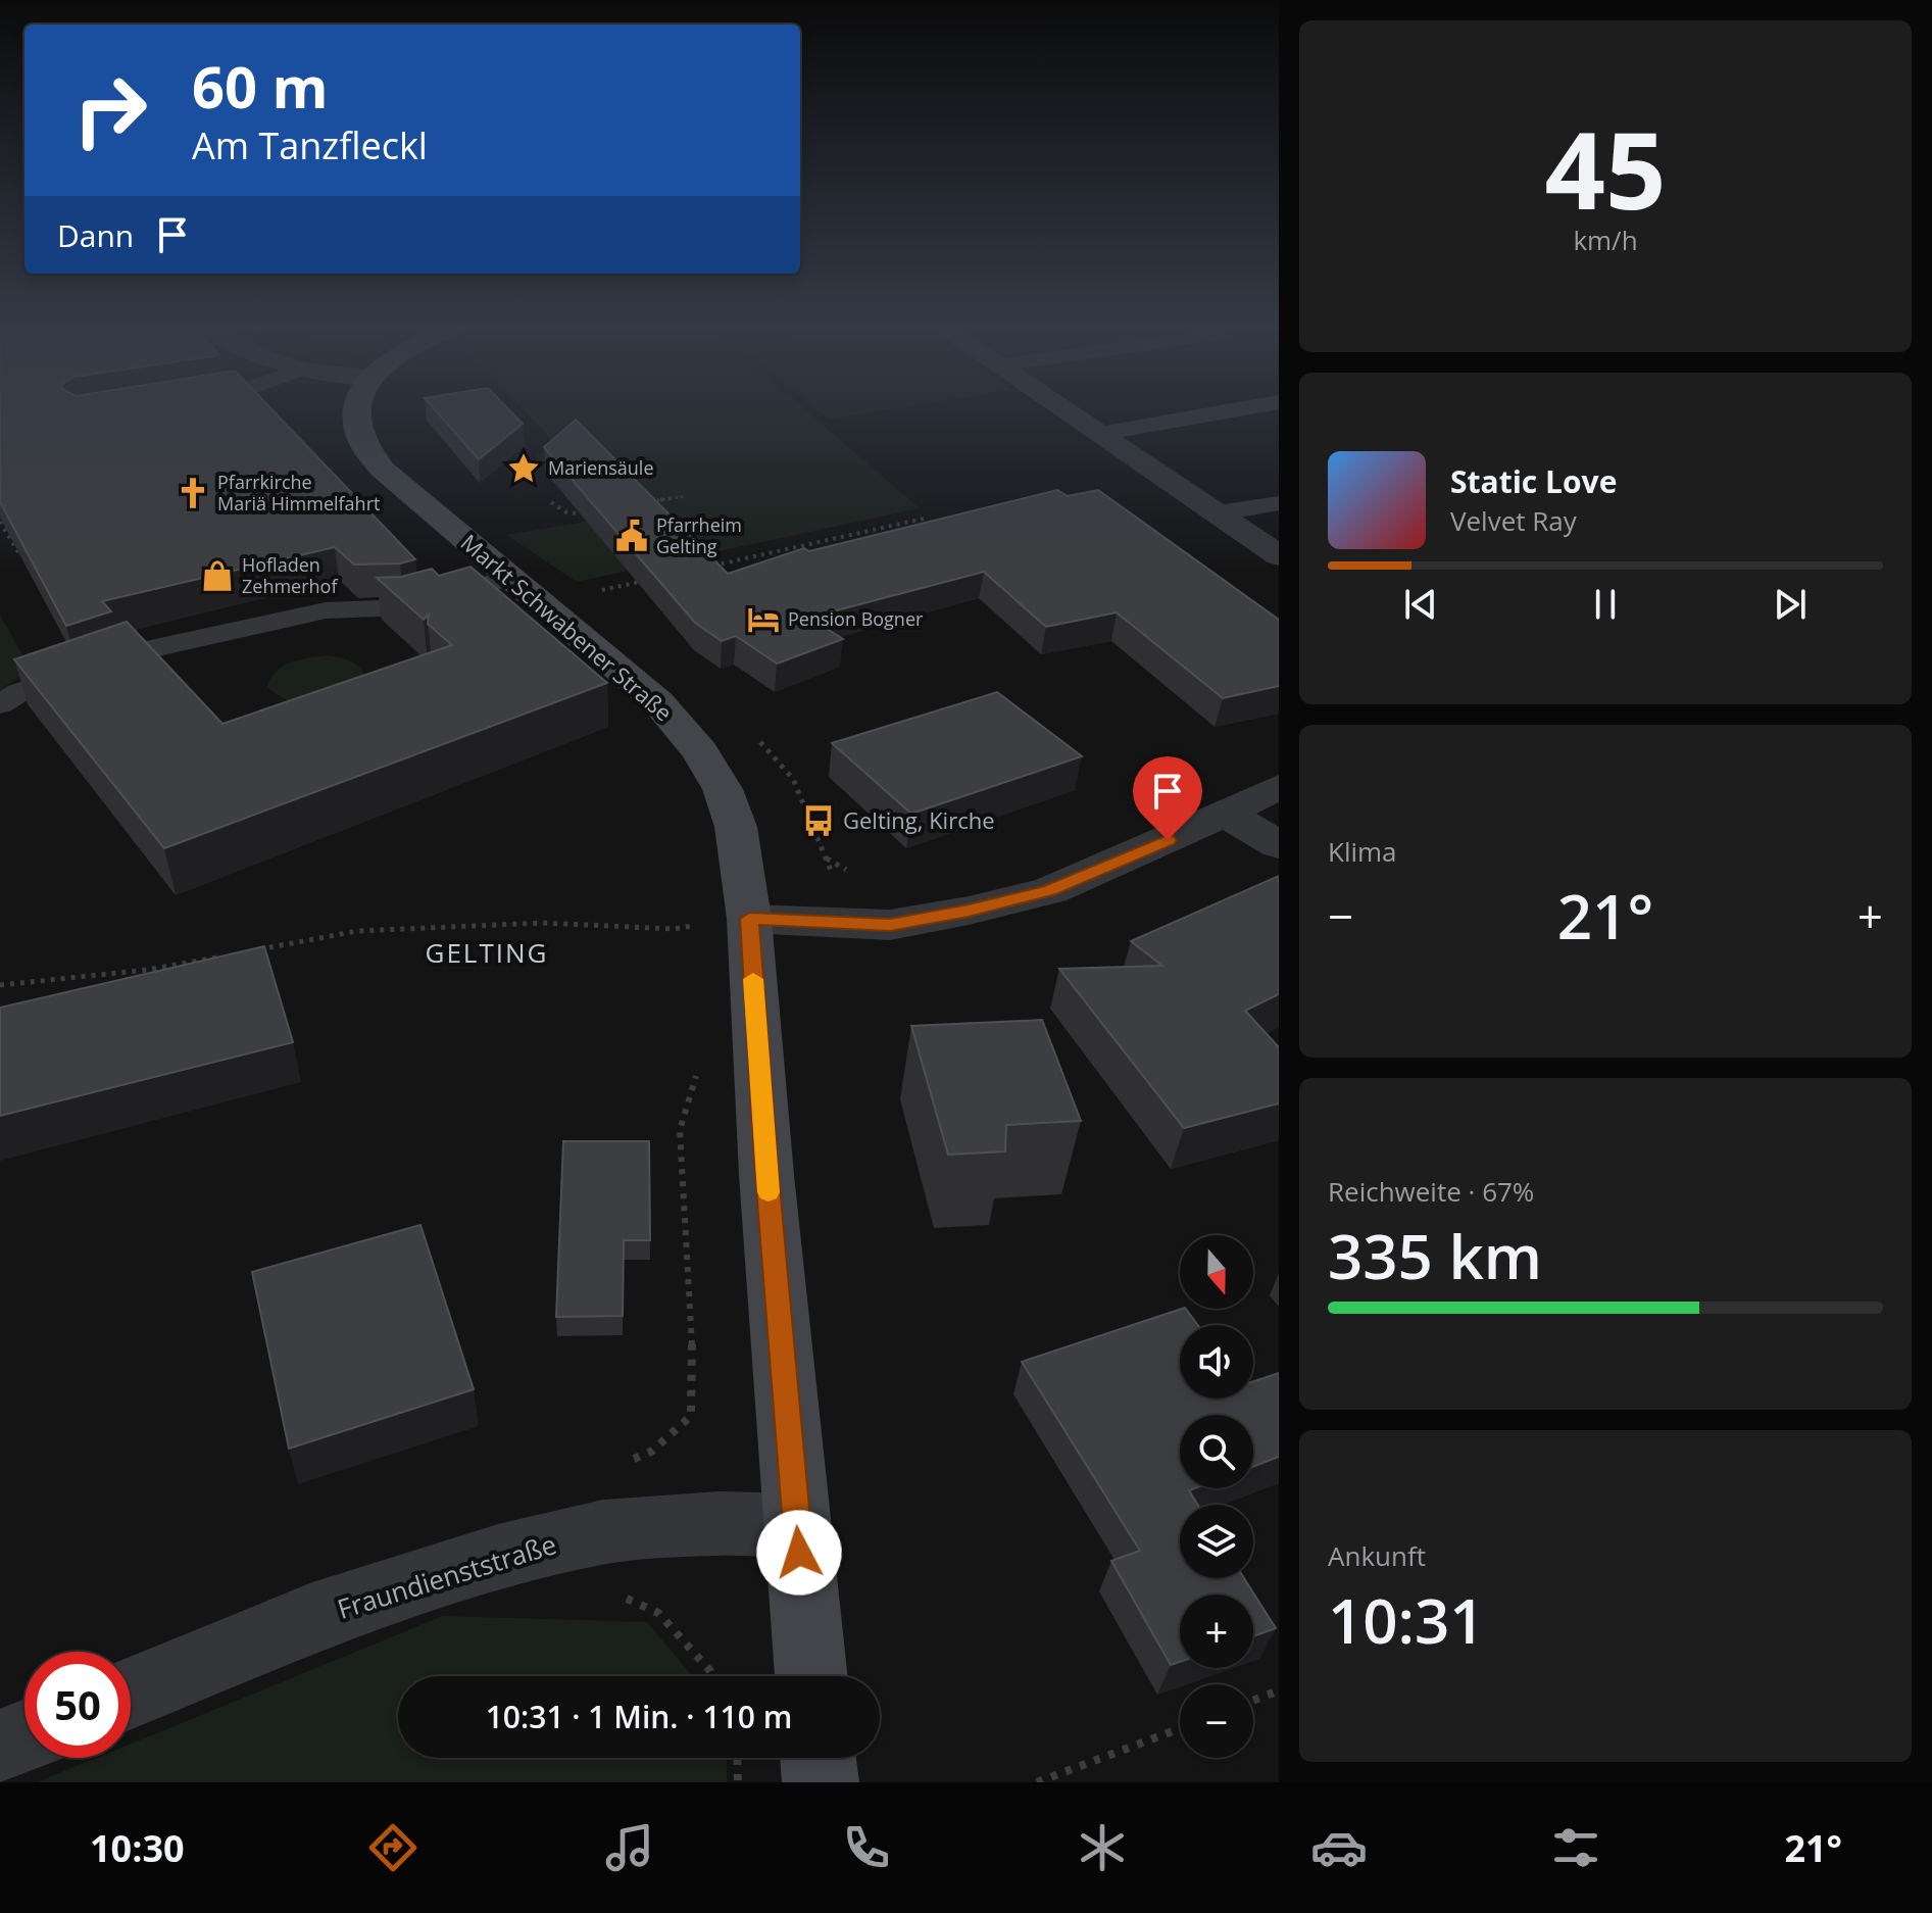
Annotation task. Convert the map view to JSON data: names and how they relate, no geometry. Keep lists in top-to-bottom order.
{
  "streets": {
    "main road": ["Markt Schwabener Straße"],
    "street": ["Fraundienststraße"]
  },
  "crossings": [
    ["Markt Schwabener Straße", "Fraundienststraße"]
  ],
  "districts": ["GELTING"],
  "places": {
    "place": ["Mariensäule"],
    "church": ["Pfarrkirche Mariä Himmelfahrt"],
    "public building": ["Pfarrheim Gelting"],
    "shop": ["Hofladen Zehmerhof"],
    "hotel": ["Pension Bogner"],
    "bus stop": ["Gelting, Kirche"]
  },
  "north": "bottom",
  "page": {
    "tile": [
      ["45", "km/h"],
      "Klima",
      ["Reichweite · 67%", "335 km"],
      ["Ankunft", "10:31"]
    ],
    "turn": ["60 m", "Am Tanzfleckl"],
    "then": "Dann",
    "song": ["Static Love", "Velvet Ray"],
    "heat": ["−", "21°", "+"],
    "map_buttons": ["+", "−"],
    "limit": "50",
    "trip": "10:31 · 1 Min. · 110 m",
    "tabs": ["10:30", "21°"]
  }
}
